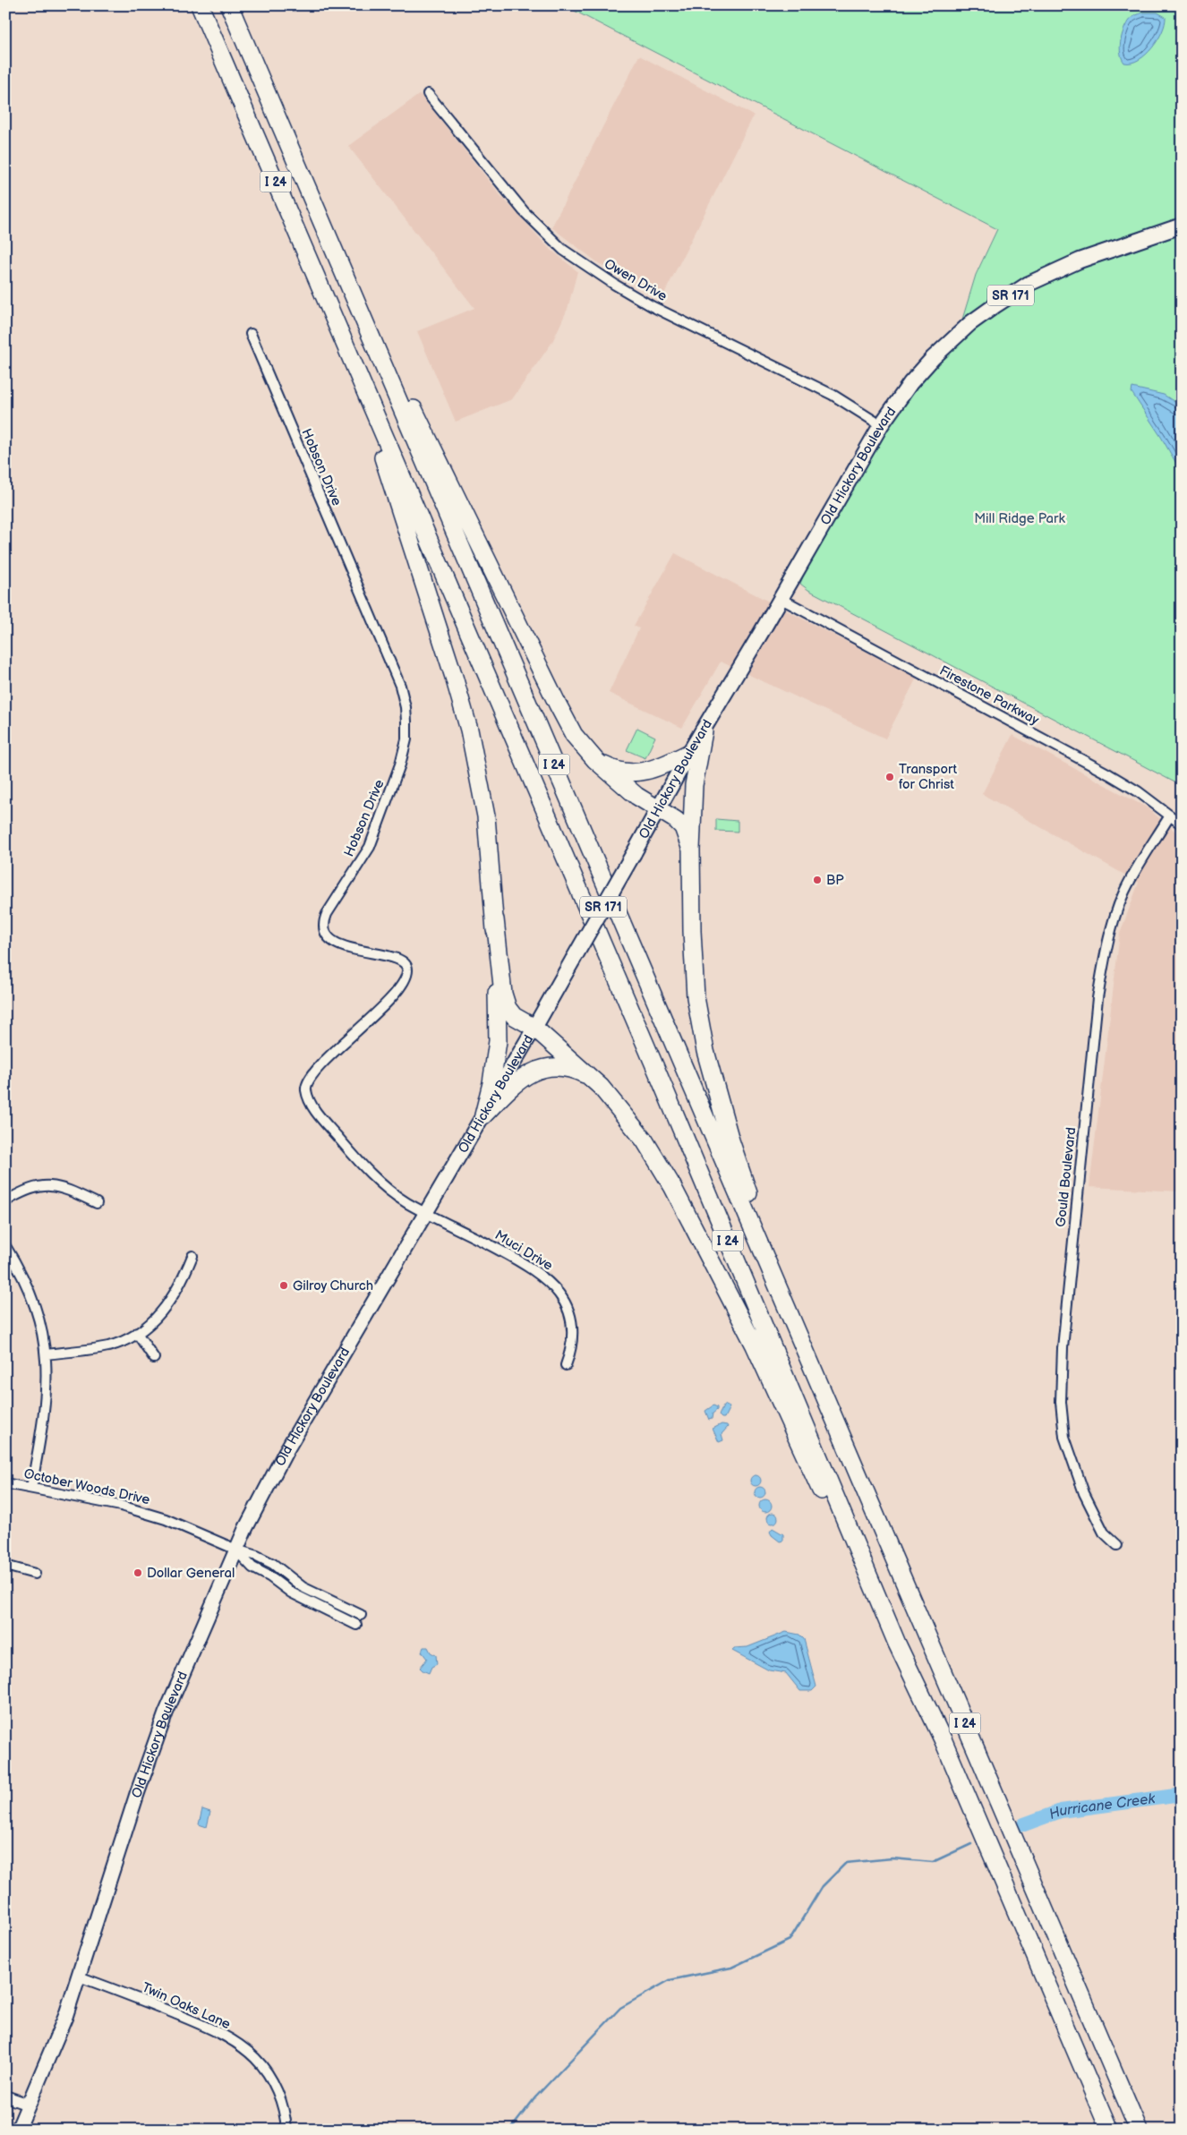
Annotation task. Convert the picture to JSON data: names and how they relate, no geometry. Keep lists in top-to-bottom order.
{
  "streets": {
    "highway": ["I 24"],
    "main road": ["SR 171", "Old Hickory Boulevard"],
    "street": [
      "Owen Drive",
      "Hobson Drive",
      "Firestone Parkway",
      "Gould Boulevard",
      "Muci Drive",
      "October Woods Drive",
      "Twin Oaks Lane"
    ]
  },
  "crossings": [
    ["Owen Drive", "Old Hickory Boulevard"],
    ["Old Hickory Boulevard", "Hobson Drive"],
    ["Old Hickory Boulevard", "Firestone Parkway"],
    ["Old Hickory Boulevard", "Muci Drive"],
    ["Old Hickory Boulevard", "October Woods Drive"],
    ["Old Hickory Boulevard", "Twin Oaks Lane"],
    ["Hobson Drive", "Muci Drive"],
    ["Firestone Parkway", "Gould Boulevard"]
  ],
  "water": ["Hurricane Creek"],
  "parks": ["Mill Ridge Park"],
  "places": [
    "Transport for Christ",
    "BP",
    "Gilroy Church",
    "Dollar General"
  ]
}
